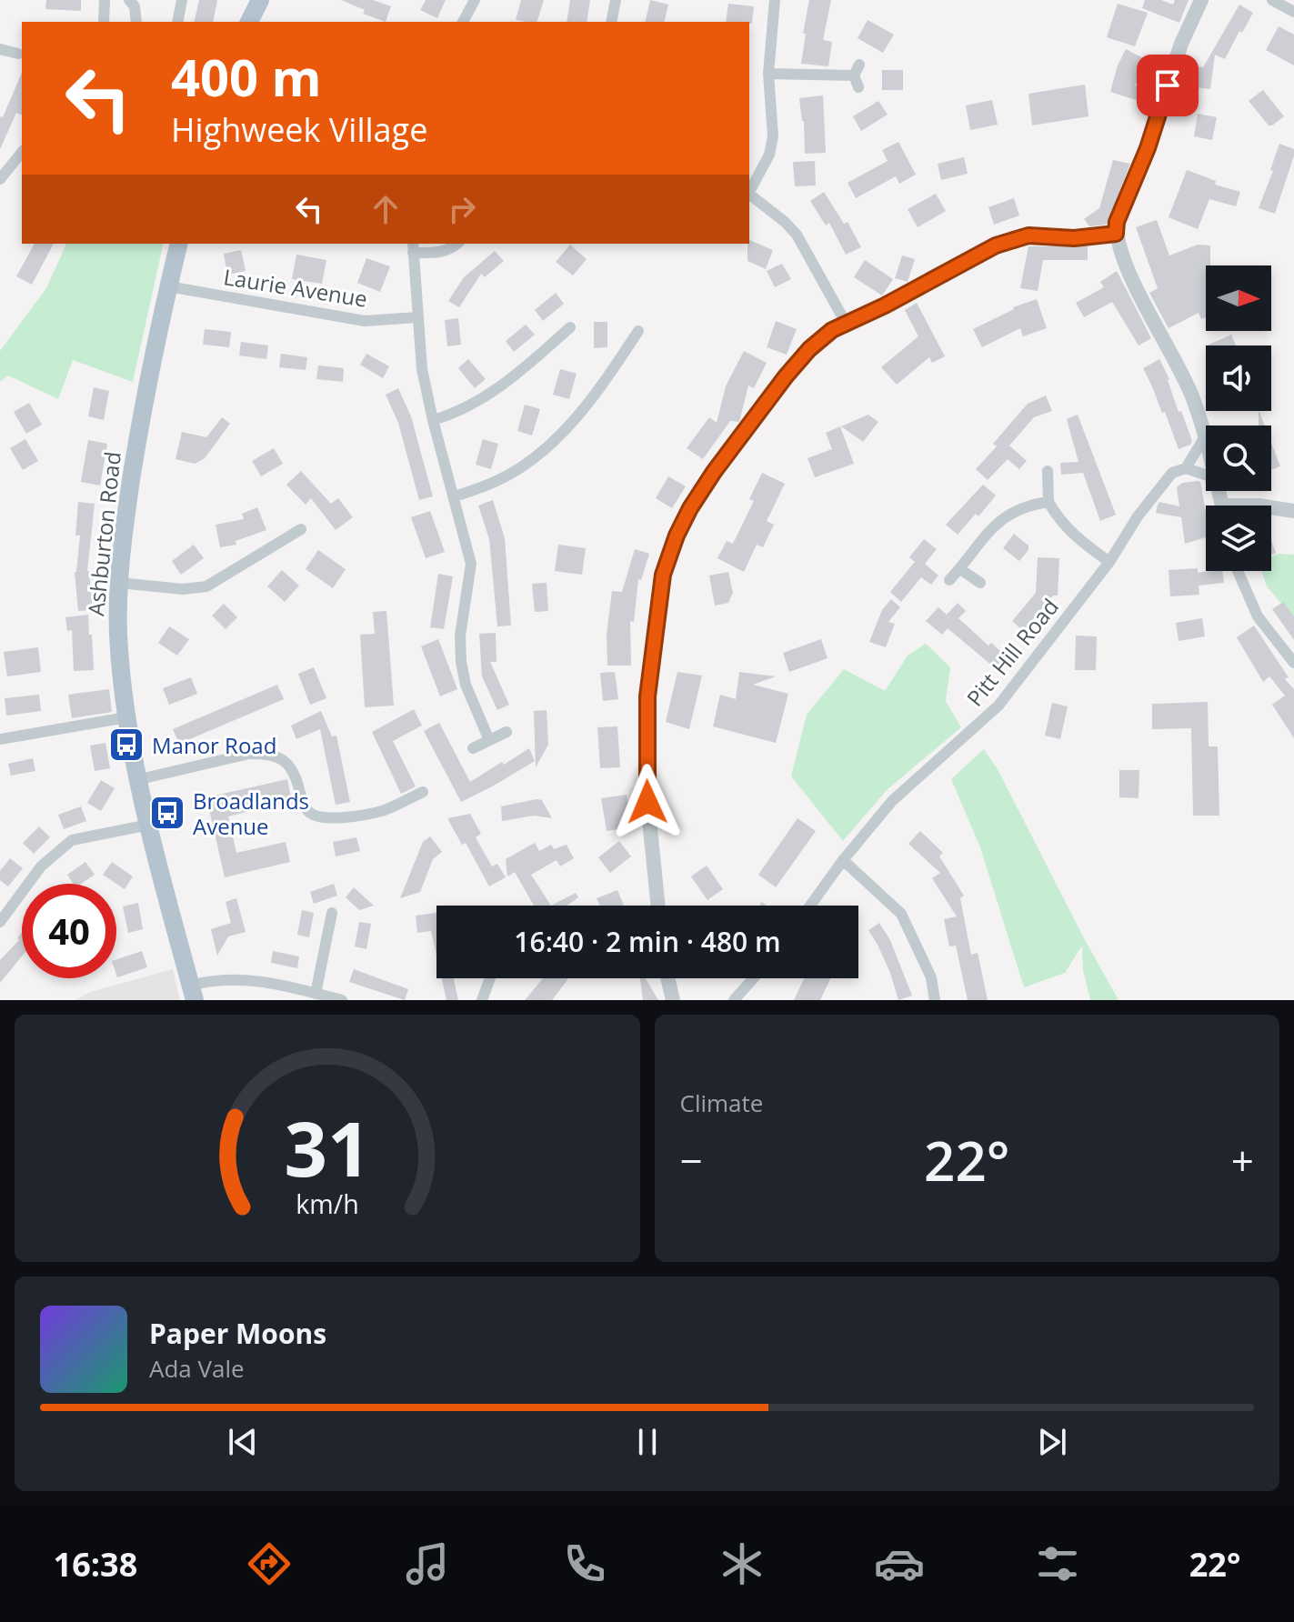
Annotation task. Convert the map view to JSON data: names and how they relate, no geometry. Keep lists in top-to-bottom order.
{
  "streets": {
    "main road": ["Ashburton Road"],
    "street": ["Laurie Avenue", "Pitt Hill Road"]
  },
  "crossings": [
    ["Laurie Avenue", "Ashburton Road"]
  ],
  "places": {
    "bus stop": ["Manor Road", "Broadlands Avenue"]
  },
  "north": "right",
  "page": {
    "turn": ["400 m", "Highweek Village"],
    "limit": "40",
    "trip": "16:40 · 2 min · 480 m",
    "tile": "Climate",
    "heat": ["−", "22°", "+"],
    "song": ["Paper Moons", "Ada Vale"],
    "tabs": ["16:38", "22°"],
    "gauge": ["31", "km/h"]
  }
}
